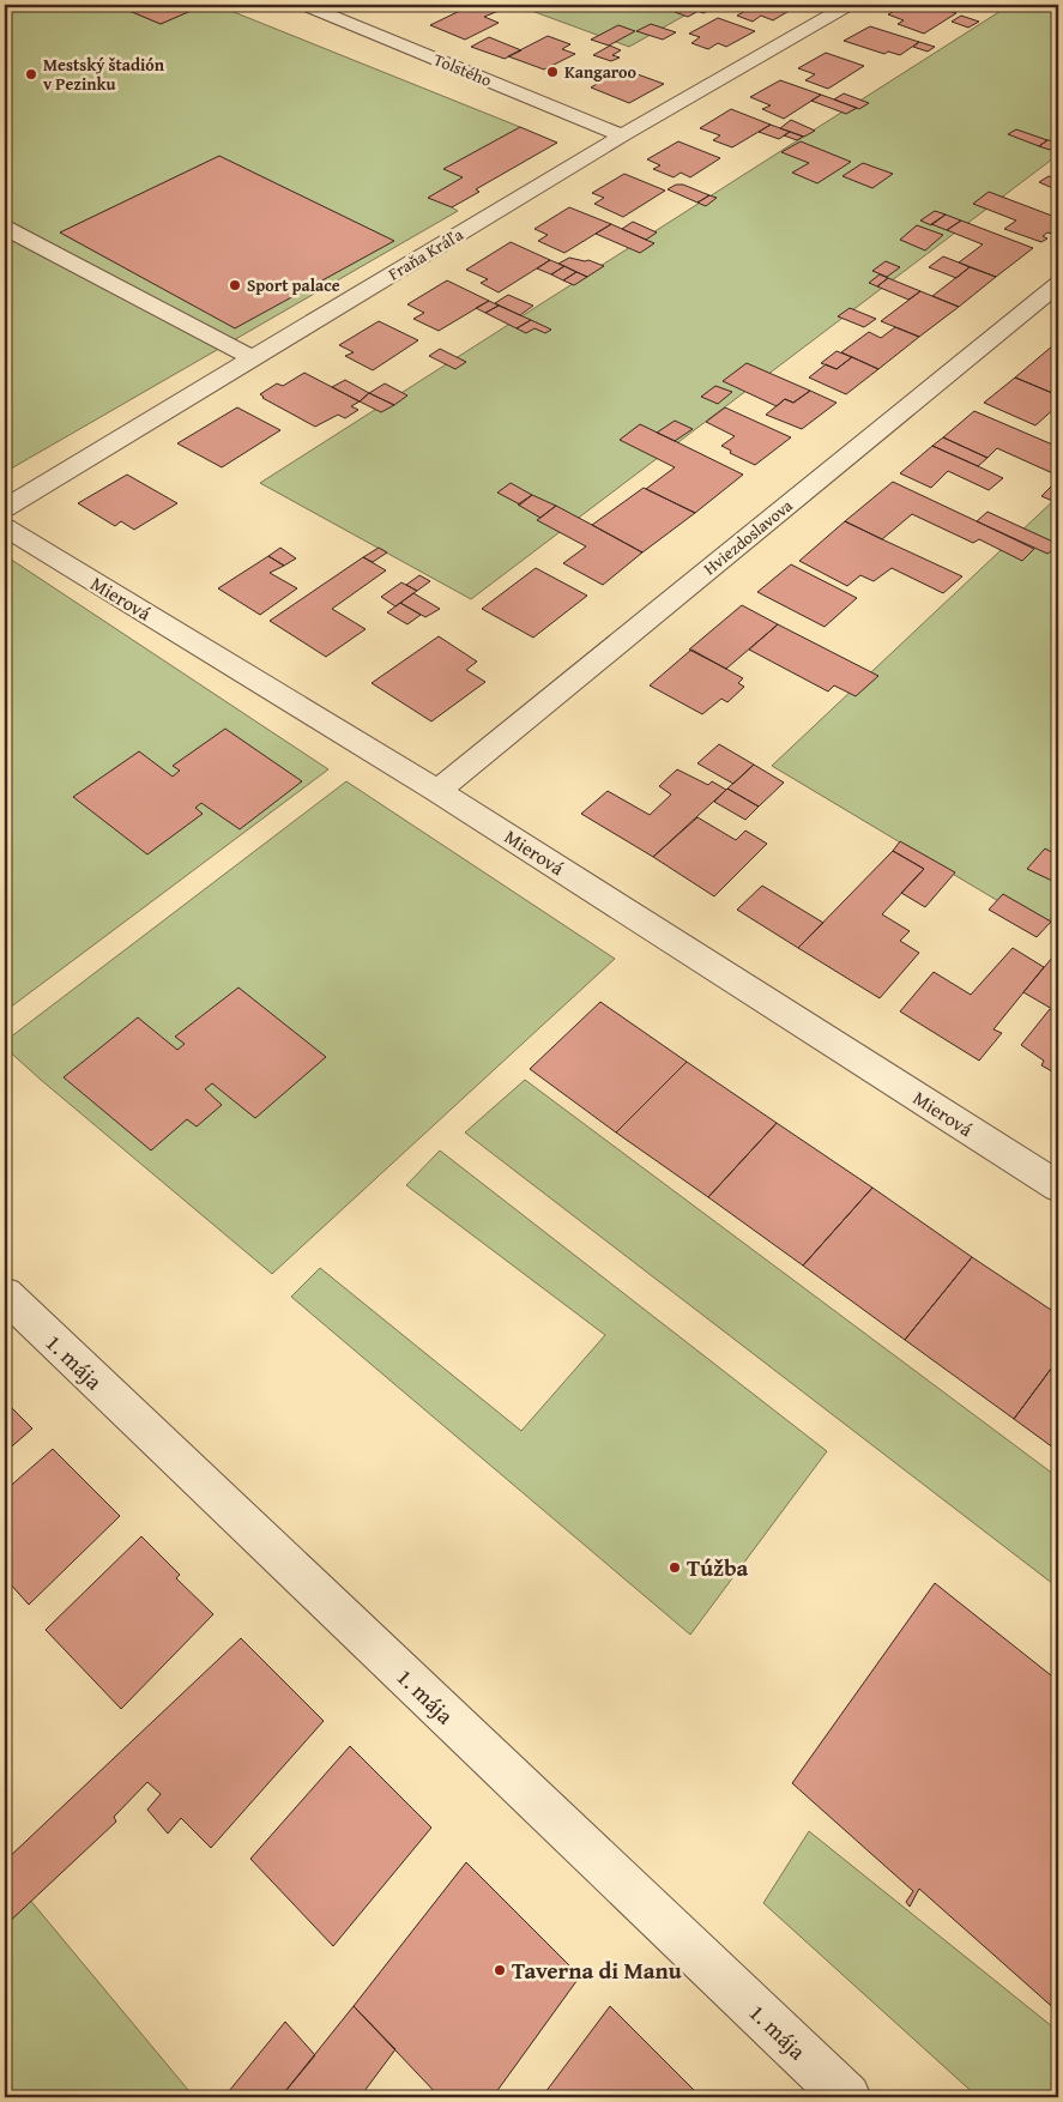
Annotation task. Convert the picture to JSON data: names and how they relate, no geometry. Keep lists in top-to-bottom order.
{
  "streets": {
    "street": [
      "Tolstého",
      "Fraňa Kráľa",
      "Hviezdoslavova",
      "Mierová",
      "1. mája"
    ]
  },
  "crossings": [
    ["Tolstého", "Fraňa Kráľa"],
    ["Hviezdoslavova", "Mierová"]
  ],
  "places": [
    "Kangaroo",
    "Mestský štadión v Pezinku",
    "Sport palace",
    "Túžba",
    "Taverna di Manu"
  ]
}
